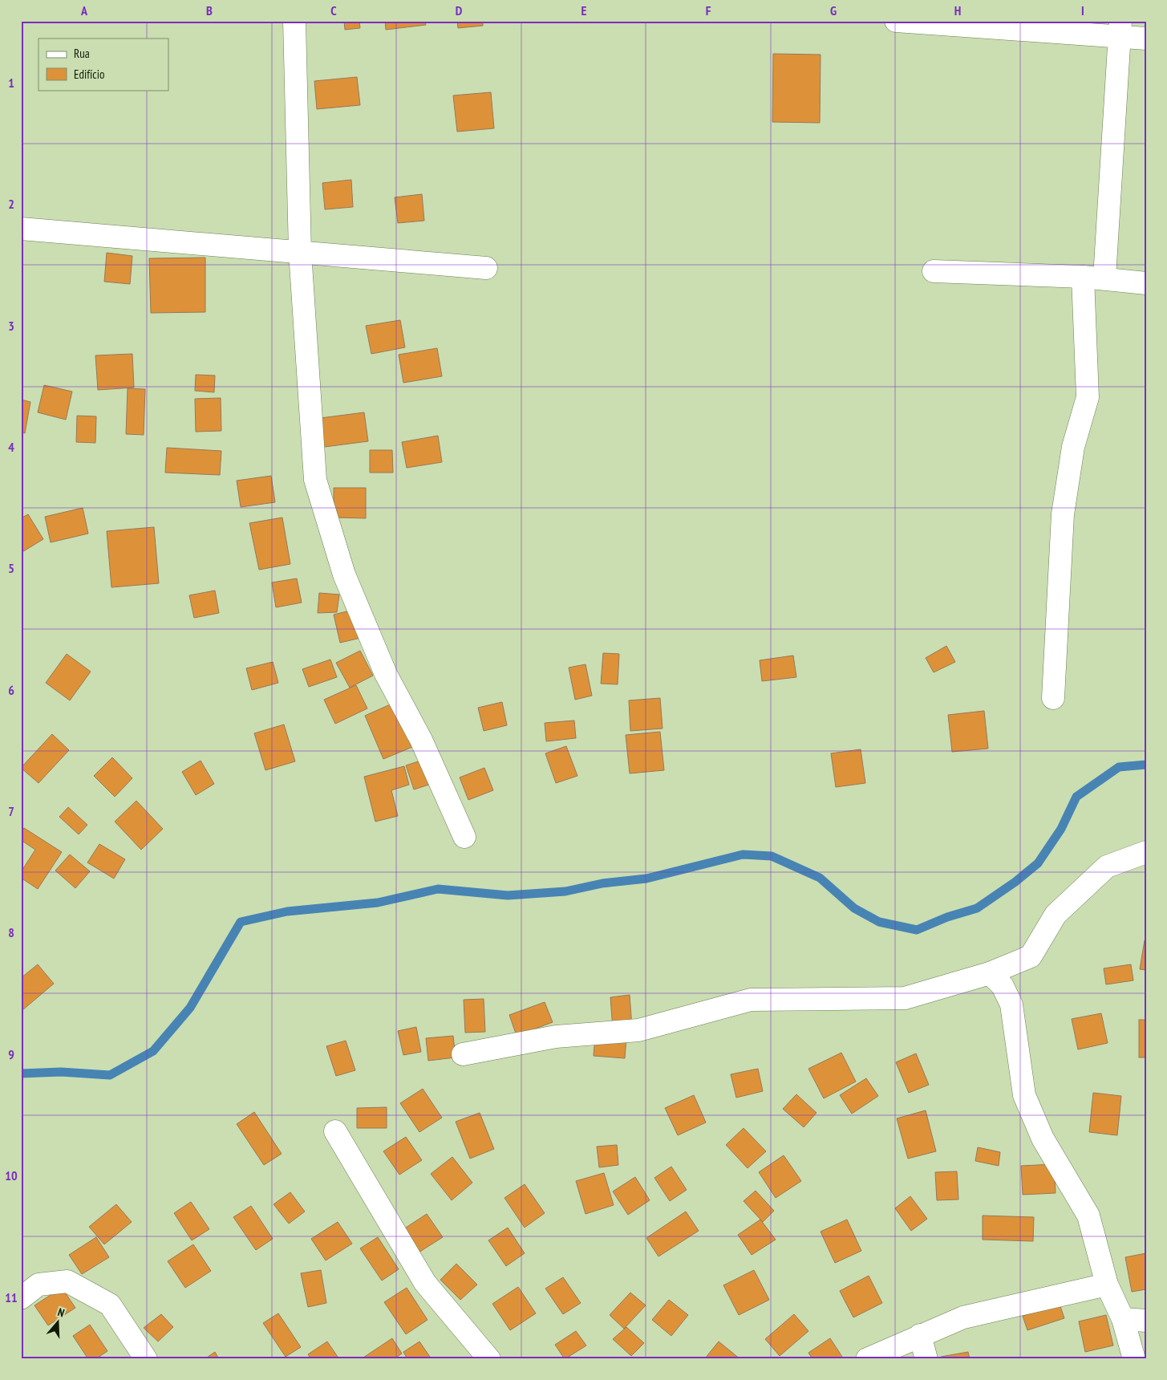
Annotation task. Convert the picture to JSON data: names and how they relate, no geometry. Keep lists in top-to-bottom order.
{
  "legend": ["Rua", "Edifício"],
  "north": "top",
  "grid": {
    "columns": [
      "A",
      "B",
      "C",
      "D",
      "E",
      "F",
      "G",
      "H",
      "I"
    ],
    "rows": [
      "1",
      "2",
      "3",
      "4",
      "5",
      "6",
      "7",
      "8",
      "9",
      "10",
      "11"
    ]
  }
}
